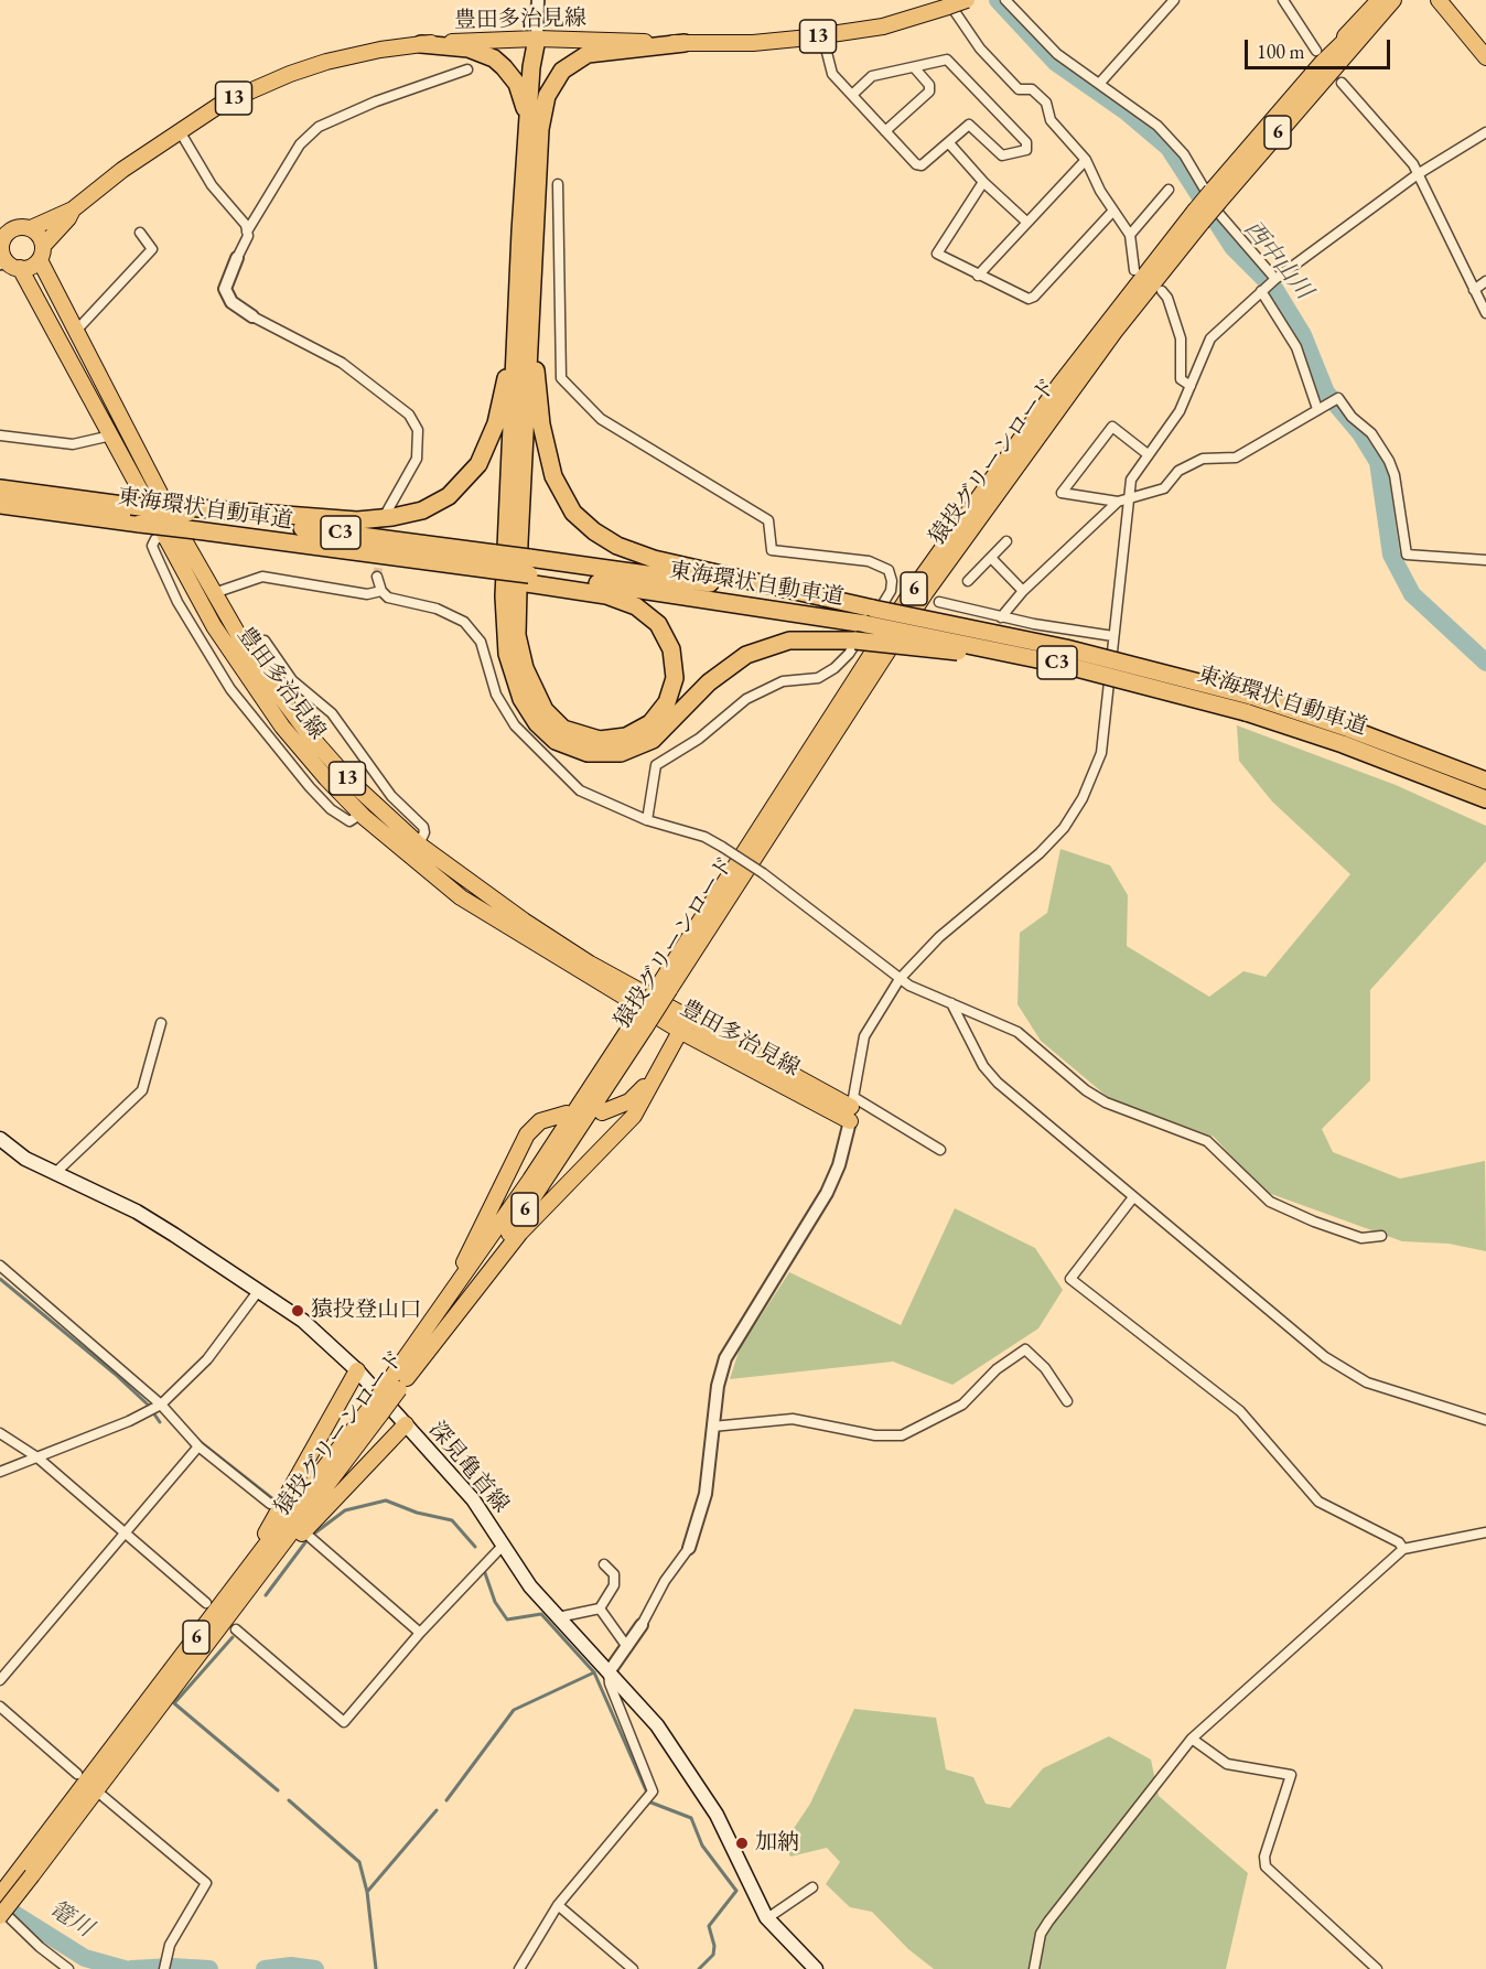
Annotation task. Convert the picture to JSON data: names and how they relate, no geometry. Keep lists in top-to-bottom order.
{
  "streets": {
    "highway": ["東海環状自動車道", "C3"],
    "main road": [
      "豊田多治見線",
      "13",
      "6",
      "猿投グリーンロード",
      "深見亀首線"
    ]
  },
  "water": ["西中山川", "篭川"],
  "places": ["猿投登山口", "加納"],
  "scale_bar": "100 m"
}
